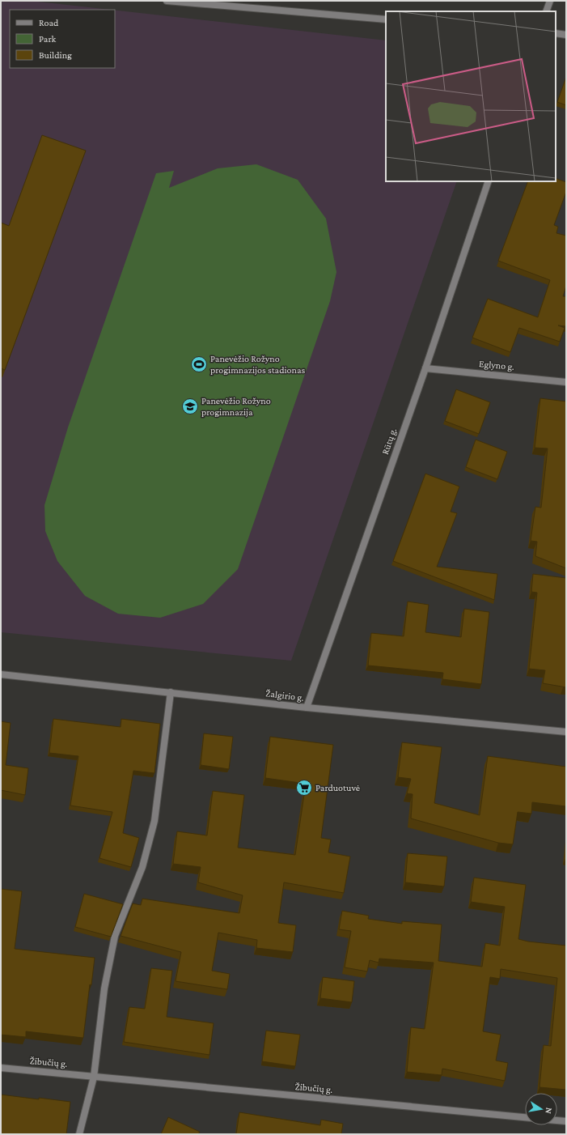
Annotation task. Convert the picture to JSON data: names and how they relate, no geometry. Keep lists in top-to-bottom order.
{
  "streets": {
    "street": [
      "Eglyno g.",
      "Rūtų g.",
      "Žalgirio g.",
      "Žibučių g."
    ]
  },
  "crossings": [
    ["Eglyno g.", "Rūtų g."],
    ["Rūtų g.", "Žalgirio g."]
  ],
  "places": {
    "sports": ["Panevėžio Rožyno progimnazijos stadionas"],
    "school or university": ["Panevėžio Rožyno progimnazija"],
    "supermarket": ["Parduotuvė"]
  },
  "legend": ["Road", "Park", "Building"],
  "north": "right"
}
